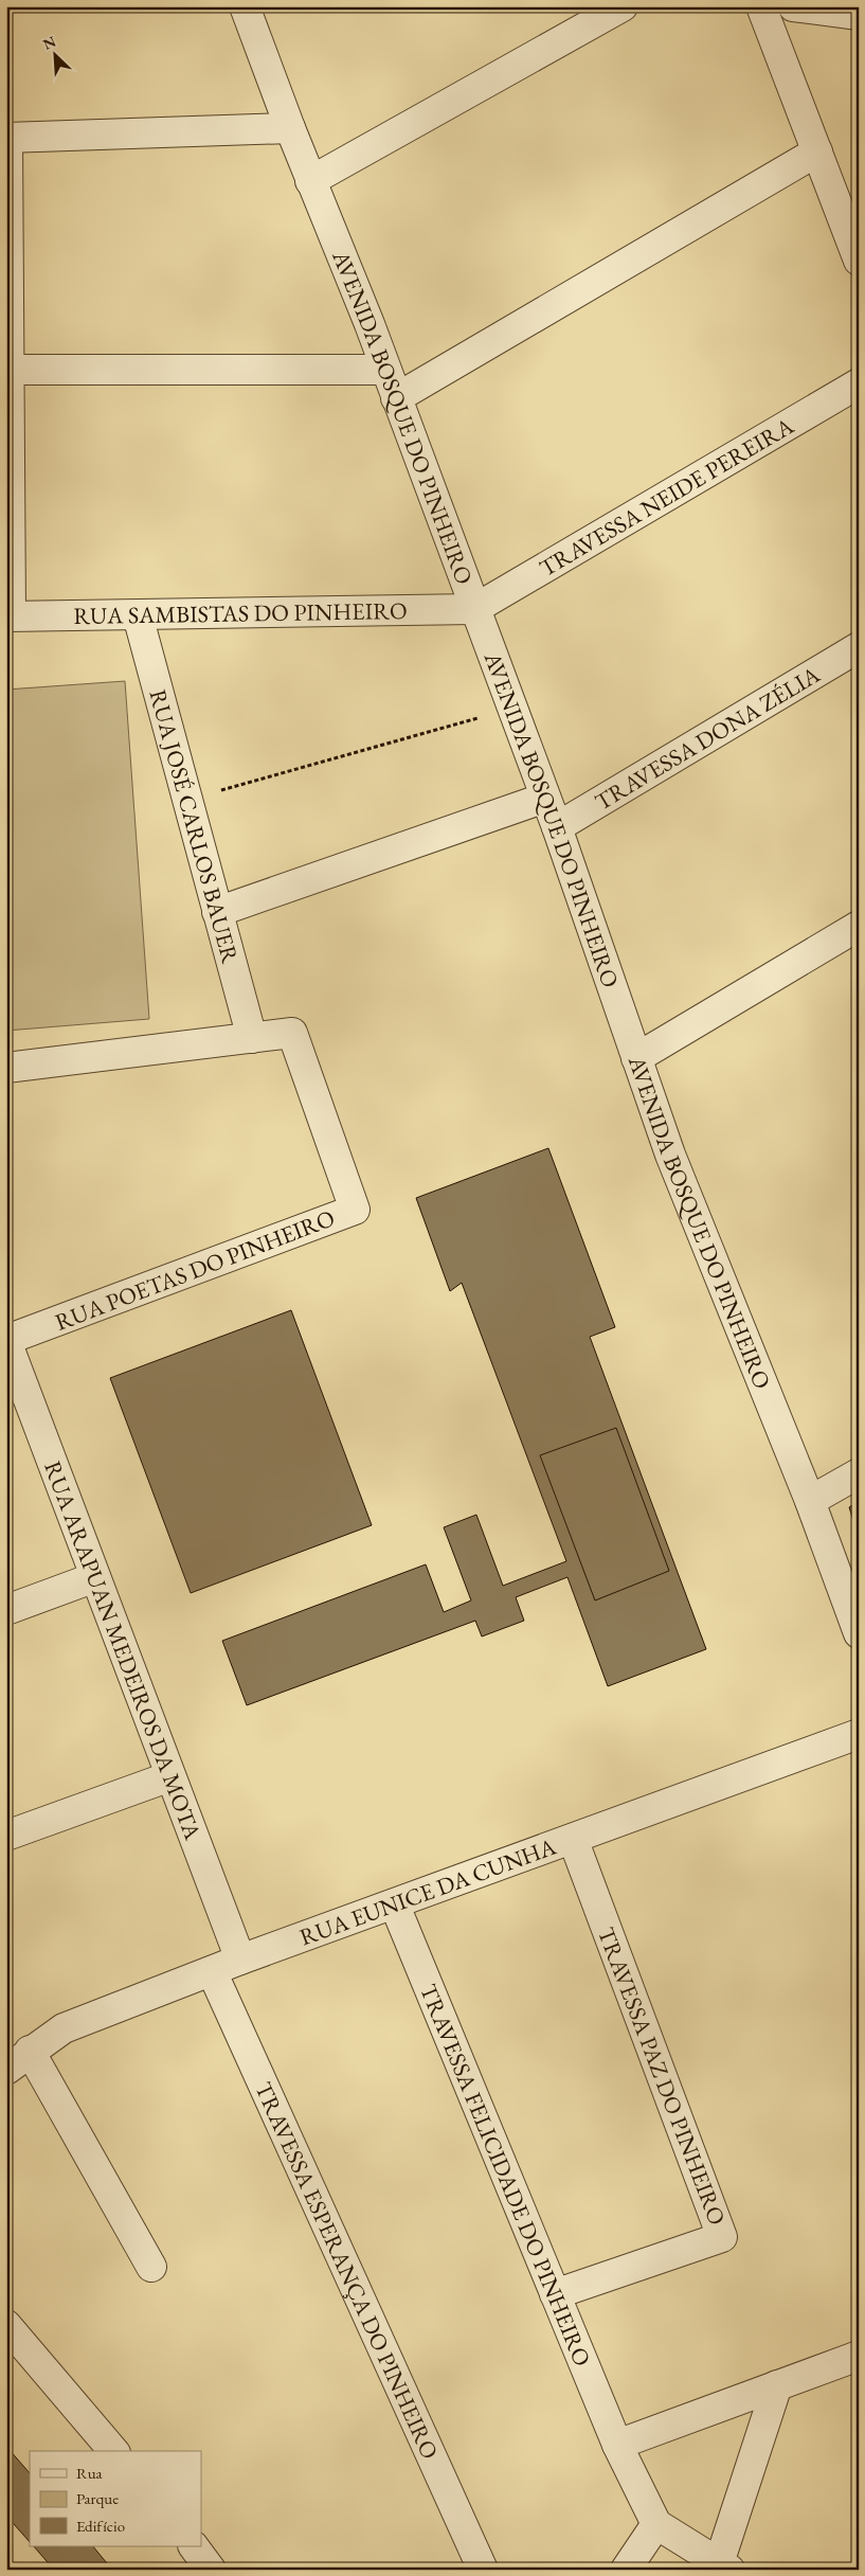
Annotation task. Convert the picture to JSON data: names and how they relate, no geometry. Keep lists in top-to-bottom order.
{
  "streets": {
    "street": [
      "AVENIDA BOSQUE DO PINHEIRO",
      "TRAVESSA NEIDE PEREIRA",
      "RUA SAMBISTAS DO PINHEIRO",
      "TRAVESSA DONA ZÉLIA",
      "RUA JOSÉ CARLOS BAUER",
      "RUA POETAS DO PINHEIRO",
      "RUA ARAPUAN MEDEIROS DA MOTA",
      "RUA EUNICE DA CUNHA",
      "TRAVESSA PAZ DO PINHEIRO",
      "TRAVESSA FELICIDADE DO PINHEIRO",
      "TRAVESSA ESPERANÇA DO PINHEIRO"
    ]
  },
  "crossings": [
    ["AVENIDA BOSQUE DO PINHEIRO", "TRAVESSA NEIDE PEREIRA"],
    ["AVENIDA BOSQUE DO PINHEIRO", "RUA SAMBISTAS DO PINHEIRO"],
    ["AVENIDA BOSQUE DO PINHEIRO", "TRAVESSA DONA ZÉLIA"],
    ["TRAVESSA NEIDE PEREIRA", "RUA SAMBISTAS DO PINHEIRO"],
    ["RUA SAMBISTAS DO PINHEIRO", "RUA JOSÉ CARLOS BAUER"],
    ["RUA JOSÉ CARLOS BAUER", "RUA POETAS DO PINHEIRO"],
    ["RUA POETAS DO PINHEIRO", "RUA ARAPUAN MEDEIROS DA MOTA"],
    ["RUA ARAPUAN MEDEIROS DA MOTA", "RUA EUNICE DA CUNHA"],
    ["RUA EUNICE DA CUNHA", "TRAVESSA PAZ DO PINHEIRO"],
    ["RUA EUNICE DA CUNHA", "TRAVESSA FELICIDADE DO PINHEIRO"],
    ["RUA EUNICE DA CUNHA", "TRAVESSA ESPERANÇA DO PINHEIRO"],
    ["TRAVESSA PAZ DO PINHEIRO", "TRAVESSA FELICIDADE DO PINHEIRO"]
  ],
  "legend": ["Rua", "Parque", "Edifício"],
  "north": "top left"
}
